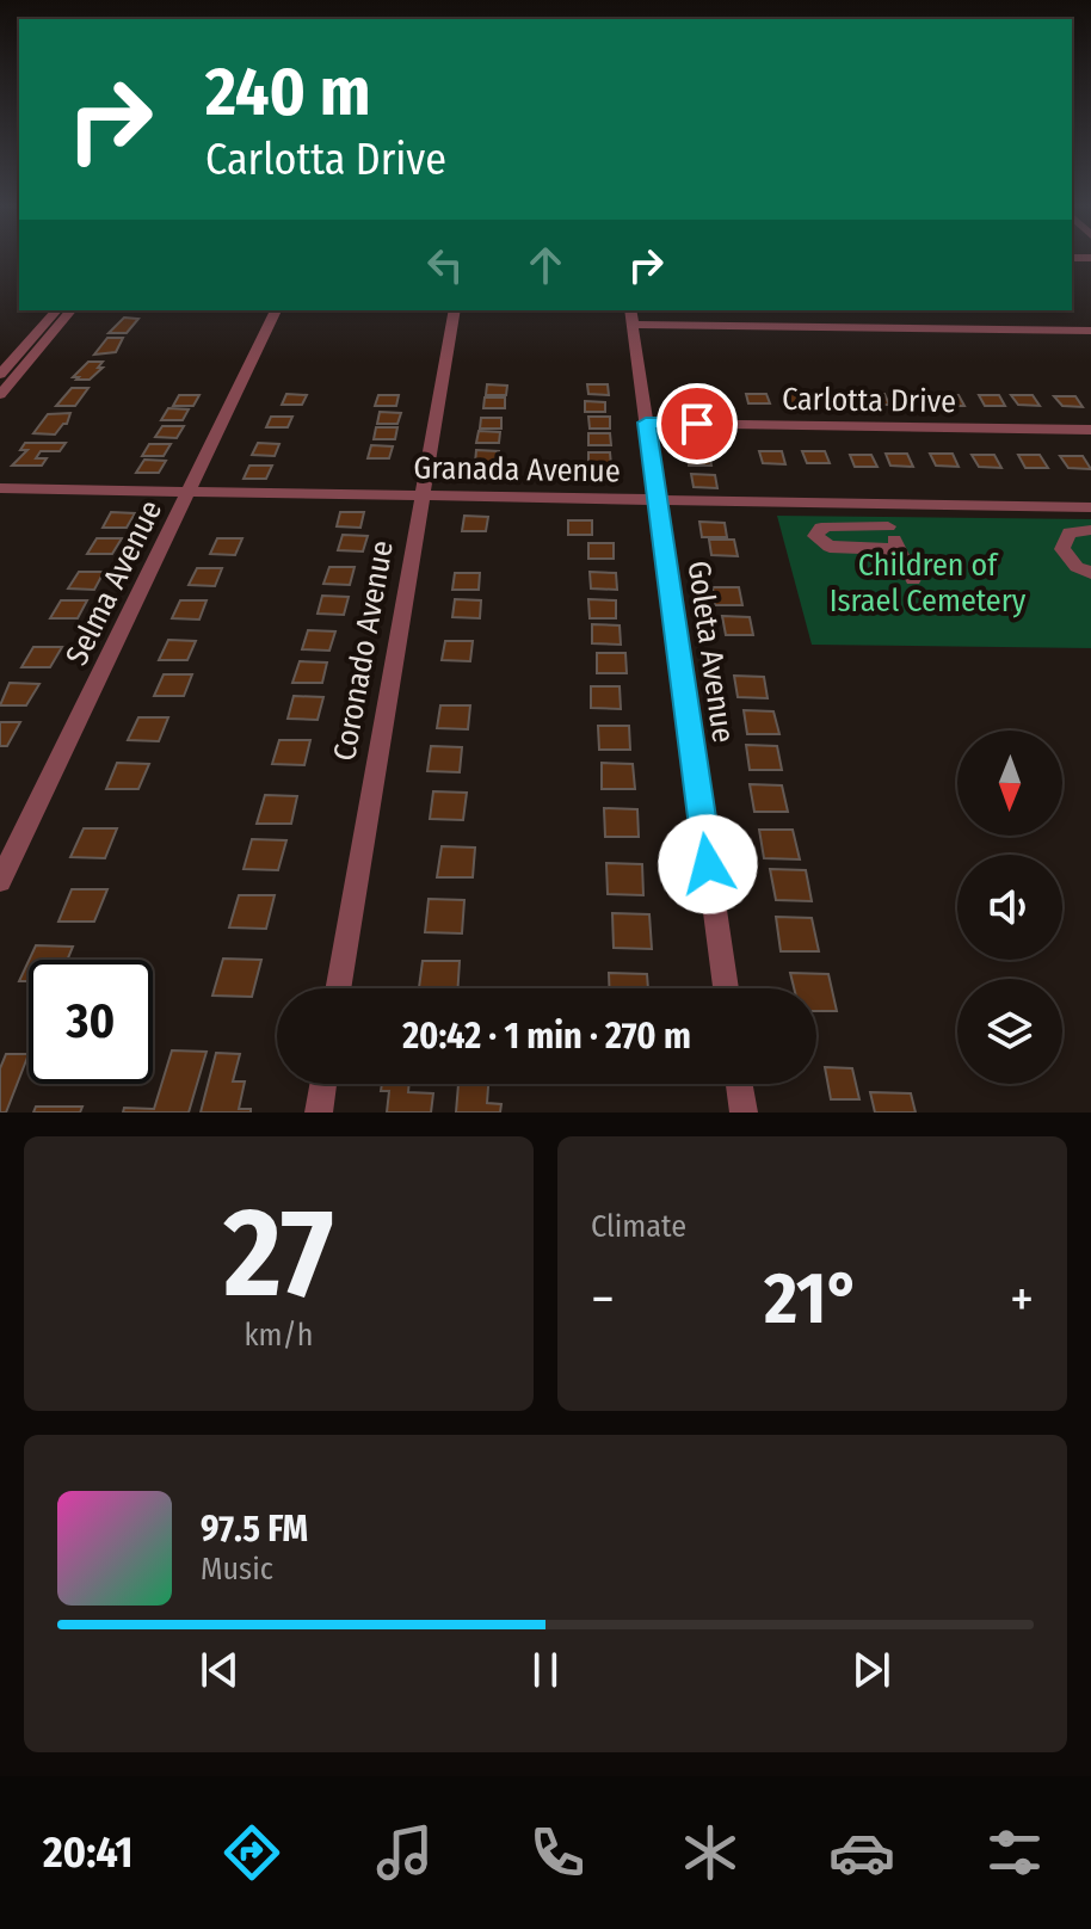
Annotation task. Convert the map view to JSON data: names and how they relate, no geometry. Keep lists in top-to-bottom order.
{
  "streets": {
    "street": [
      "Carlotta Drive",
      "Granada Avenue",
      "Selma Avenue",
      "Coronado Avenue",
      "Goleta Avenue"
    ]
  },
  "crossings": [
    ["Carlotta Drive", "Goleta Avenue"],
    ["Granada Avenue", "Selma Avenue"],
    ["Granada Avenue", "Coronado Avenue"],
    ["Granada Avenue", "Goleta Avenue"]
  ],
  "parks": ["Children of Israel Cemetery"],
  "north": "bottom",
  "page": {
    "turn": ["240 m", "Carlotta Drive"],
    "limit": "30",
    "trip": "20:42 · 1 min · 270 m",
    "tile": [
      ["27", "km/h"],
      "Climate"
    ],
    "heat": ["−", "21°", "+"],
    "song": ["97.5 FM", "Music"],
    "tabs": "20:41"
  }
}
